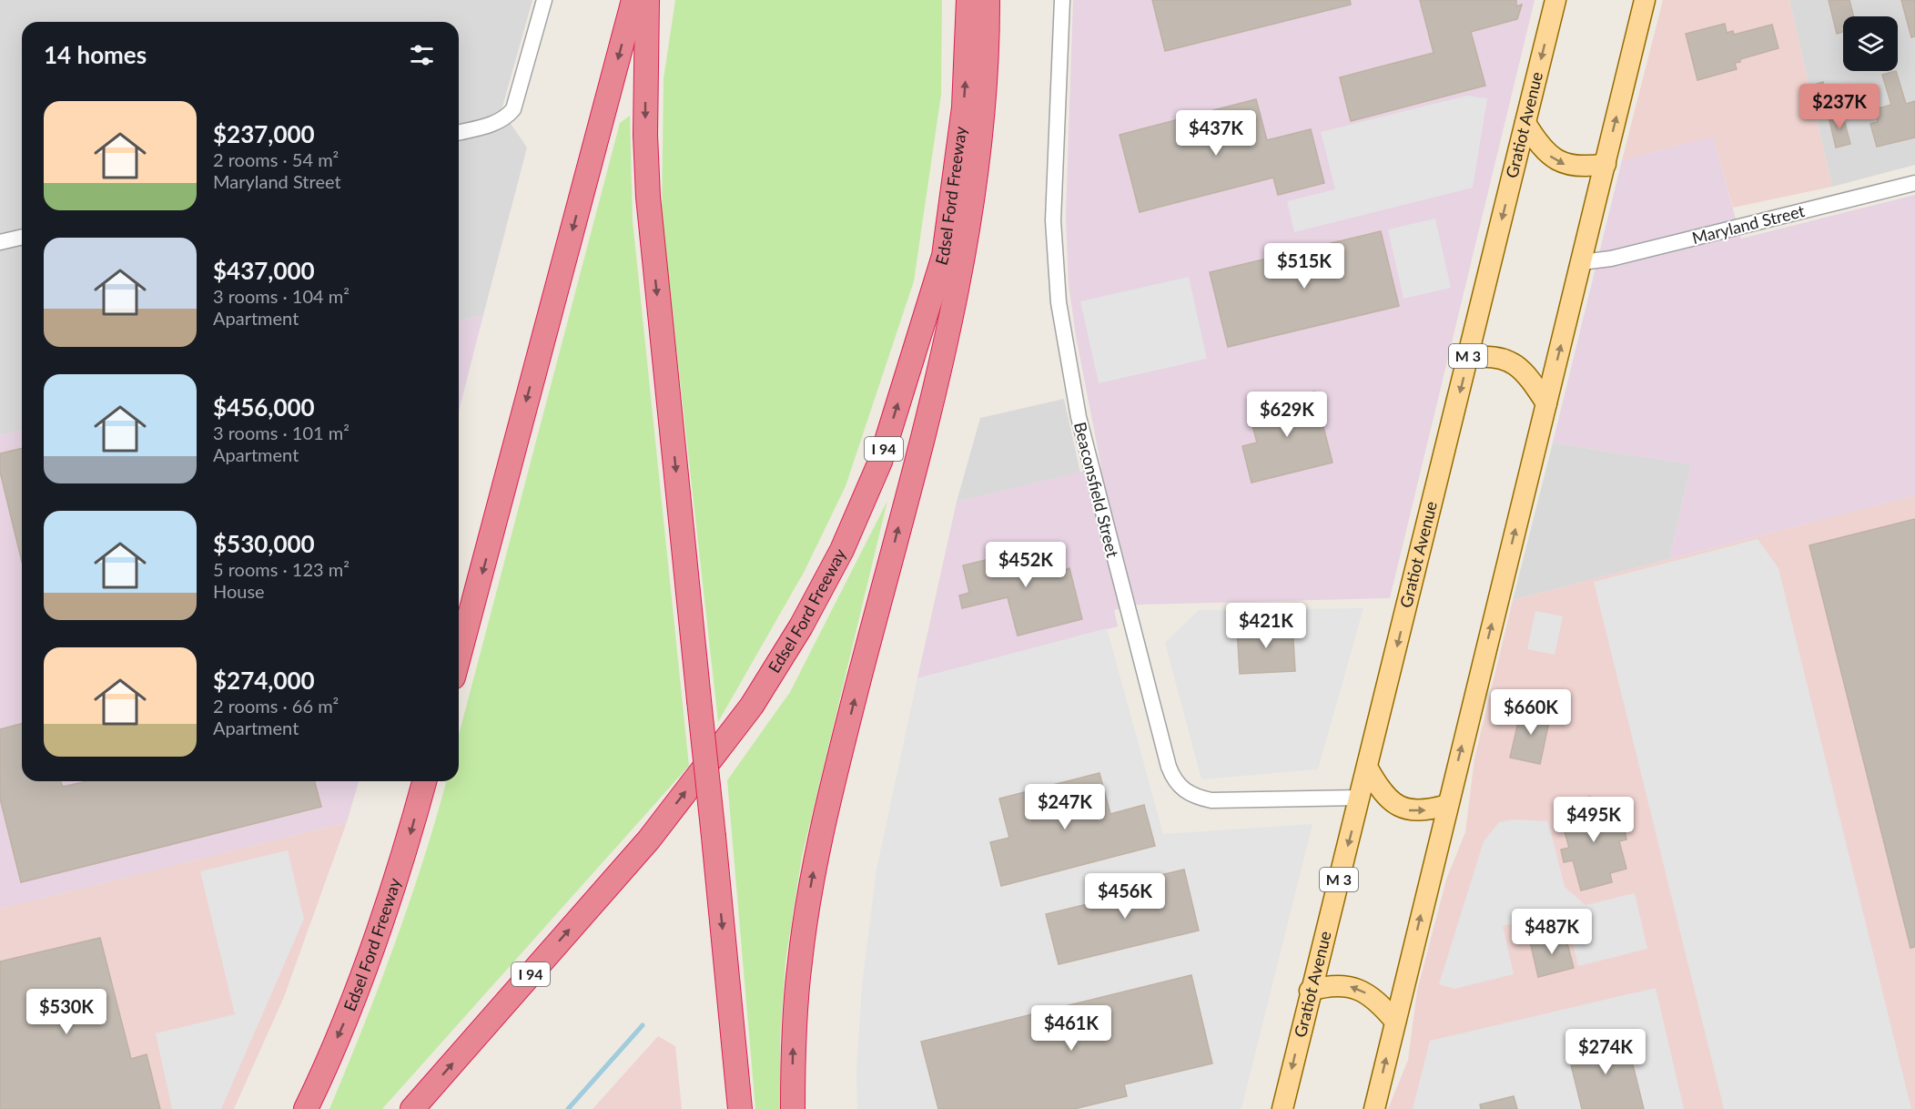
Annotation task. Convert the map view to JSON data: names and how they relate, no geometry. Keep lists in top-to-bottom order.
{
  "streets": {
    "highway": ["Edsel Ford Freeway", "I 94"],
    "main road": ["Gratiot Avenue", "M 3"],
    "street": ["Maryland Street", "Beaconsfield Street"]
  },
  "crossings": [
    ["Gratiot Avenue", "Beaconsfield Street"]
  ],
  "page": {
    "heading": "14 homes",
    "price": [
      "$237K",
      "$437K",
      "$515K",
      "$629K",
      "$452K",
      "$421K",
      "$660K",
      "$247K",
      "$495K",
      "$456K",
      "$487K",
      "$530K",
      "$461K",
      "$274K"
    ],
    "list": [
      {
        "name": "$237,000",
        "note": "2 rooms · 54 m² · Maryland Street"
      },
      {
        "name": "$437,000",
        "note": "3 rooms · 104 m² · Apartment"
      },
      {
        "name": "$456,000",
        "note": "3 rooms · 101 m² · Apartment"
      },
      {
        "name": "$530,000",
        "note": "5 rooms · 123 m² · House"
      },
      {
        "name": "$274,000",
        "note": "2 rooms · 66 m² · Apartment"
      }
    ]
  }
}
